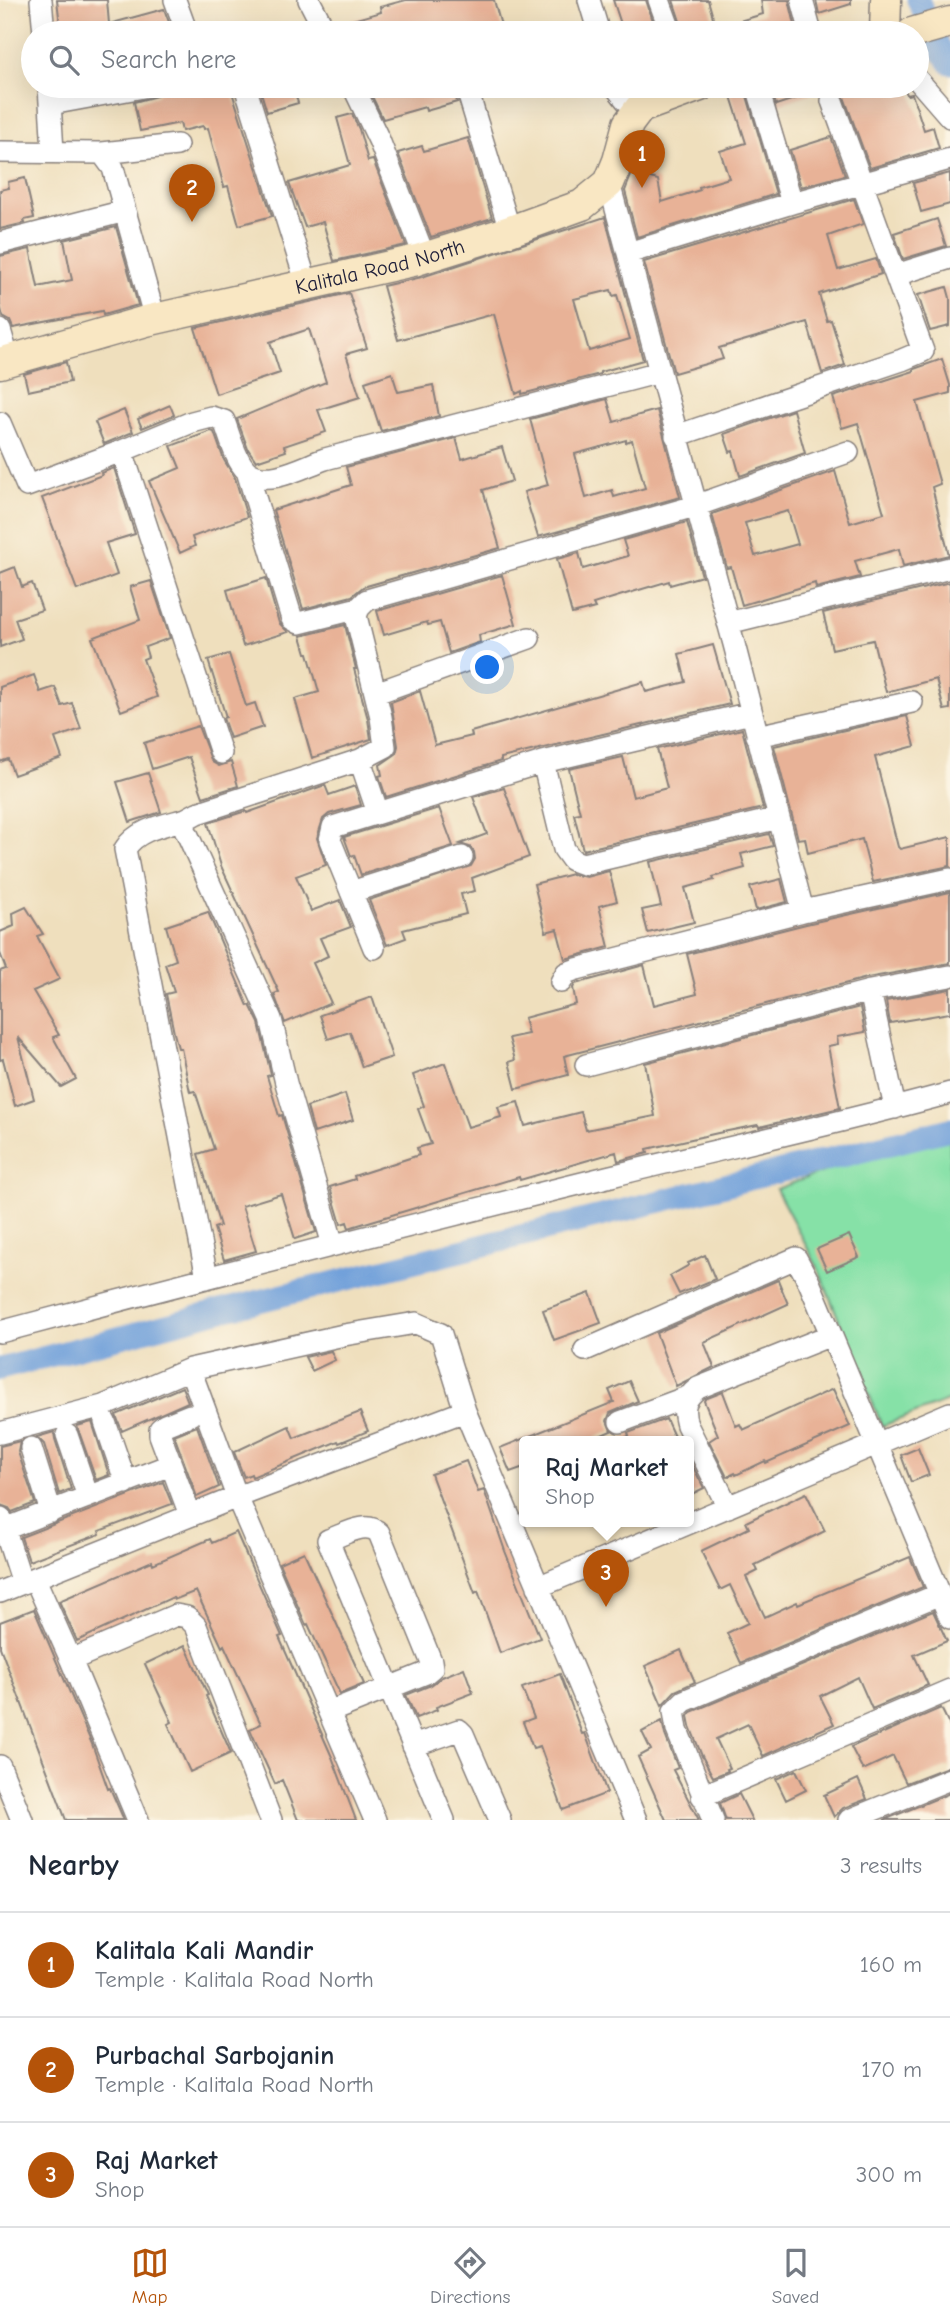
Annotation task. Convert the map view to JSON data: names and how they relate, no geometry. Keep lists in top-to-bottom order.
{
  "streets": {
    "street": ["Kalitala Road North"]
  },
  "page": {
    "search": "Search here",
    "pins": ["1", "2", "3"],
    "popup": ["Raj Market", "Shop"],
    "heading": ["Nearby", "3 results"],
    "list": [
      {
        "mark": "1",
        "name": "Kalitala Kali Mandir",
        "note": "Temple · Kalitala Road North",
        "value": "160 m"
      },
      {
        "mark": "2",
        "name": "Purbachal Sarbojanin",
        "note": "Temple · Kalitala Road North",
        "value": "170 m"
      },
      {
        "mark": "3",
        "name": "Raj Market",
        "note": "Shop",
        "value": "300 m"
      }
    ],
    "nav": ["Map", "Directions", "Saved"]
  }
}
